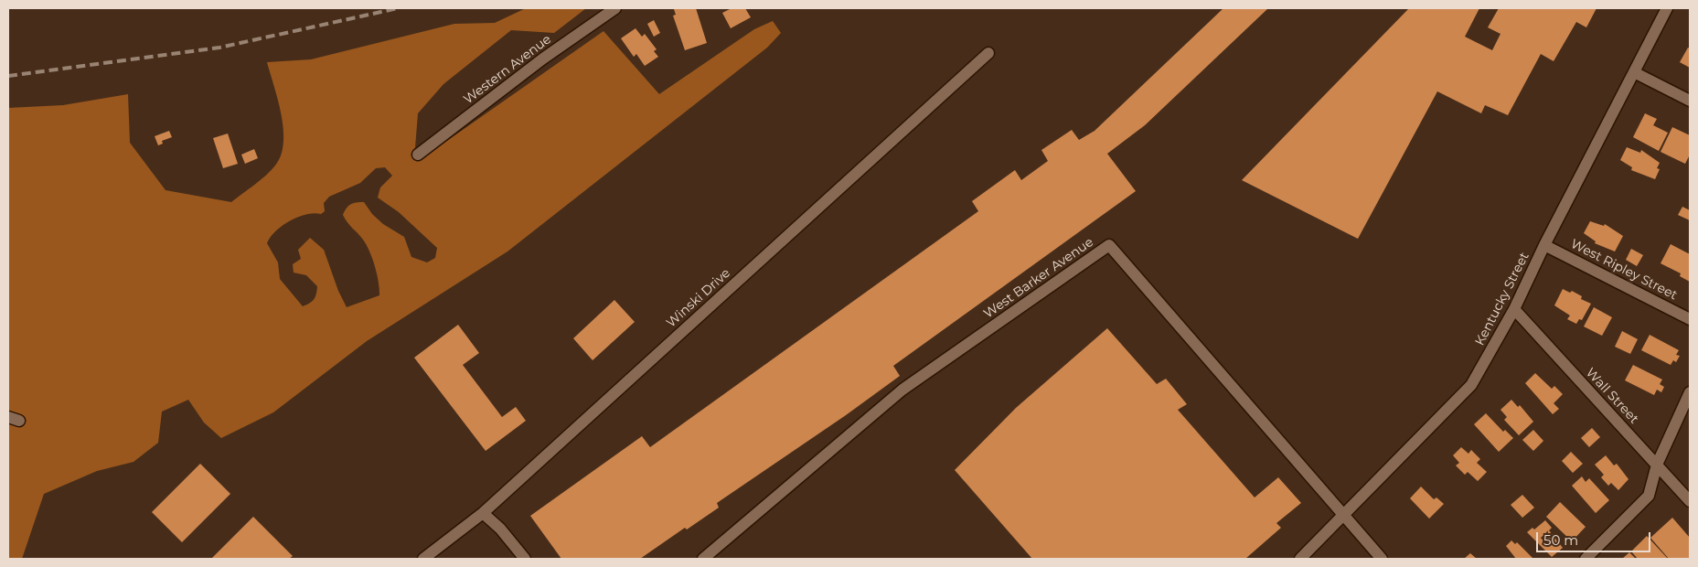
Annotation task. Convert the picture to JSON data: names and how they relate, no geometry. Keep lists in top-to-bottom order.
{
  "streets": {
    "street": [
      "Western Avenue",
      "West Ripley Street",
      "West Barker Avenue",
      "Winski Drive",
      "Kentucky Street",
      "Wall Street"
    ]
  },
  "crossings": [
    ["West Ripley Street", "Kentucky Street"],
    ["West Barker Avenue", "Kentucky Street"],
    ["Kentucky Street", "Wall Street"]
  ],
  "scale_bar": "50 m"
}
